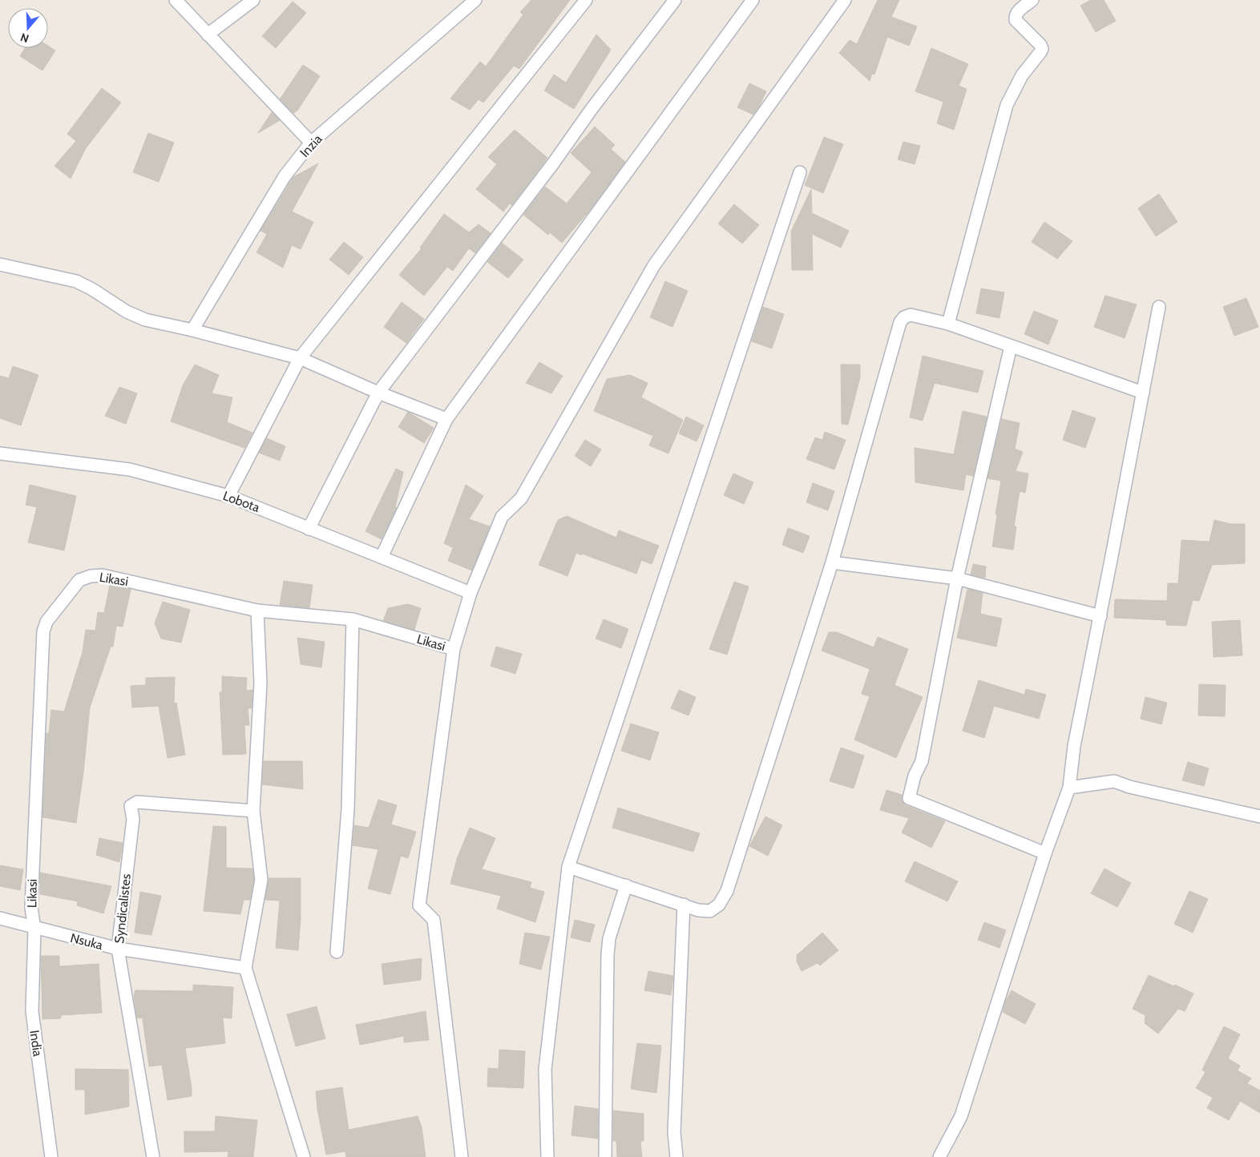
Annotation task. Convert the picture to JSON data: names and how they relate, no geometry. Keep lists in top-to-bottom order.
{
  "streets": {
    "lane": [
      "Inzia",
      "Lobota",
      "Likasi",
      "Syndicalistes",
      "Nsuka",
      "India"
    ]
  },
  "crossings": [
    ["Likasi", "Nsuka"],
    ["Likasi", "India"],
    ["Syndicalistes", "Nsuka"],
    ["Nsuka", "India"]
  ],
  "north": "bottom"
}
